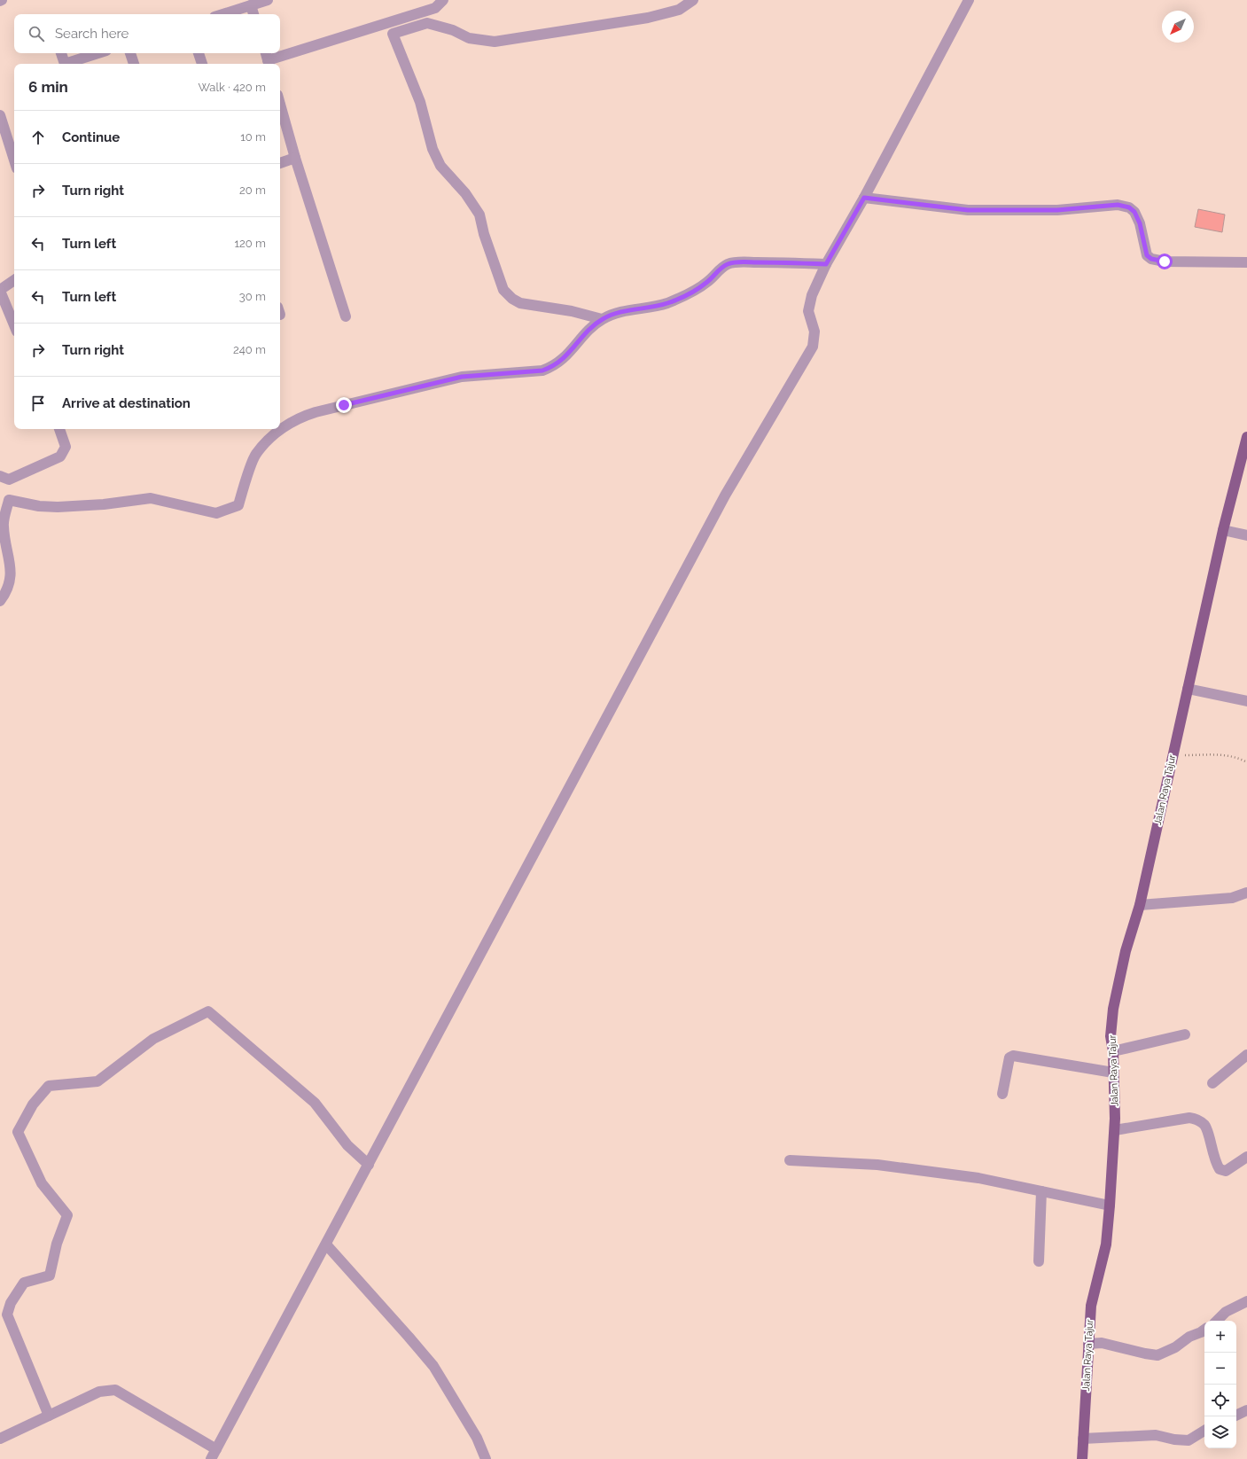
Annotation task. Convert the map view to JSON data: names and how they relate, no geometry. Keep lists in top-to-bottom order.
{
  "streets": {
    "main road": ["Jalan Raya Tajur"]
  },
  "north": "bottom left",
  "page": {
    "search": "Search here",
    "heading": ["6 min", "Walk · 420 m"],
    "list": [
      ["Continue", "10 m"],
      ["Turn right", "20 m"],
      ["Turn left", "120 m"],
      ["Turn left", "30 m"],
      ["Turn right", "240 m"],
      "Arrive at destination"
    ],
    "map_buttons": ["+", "−"]
  }
}
